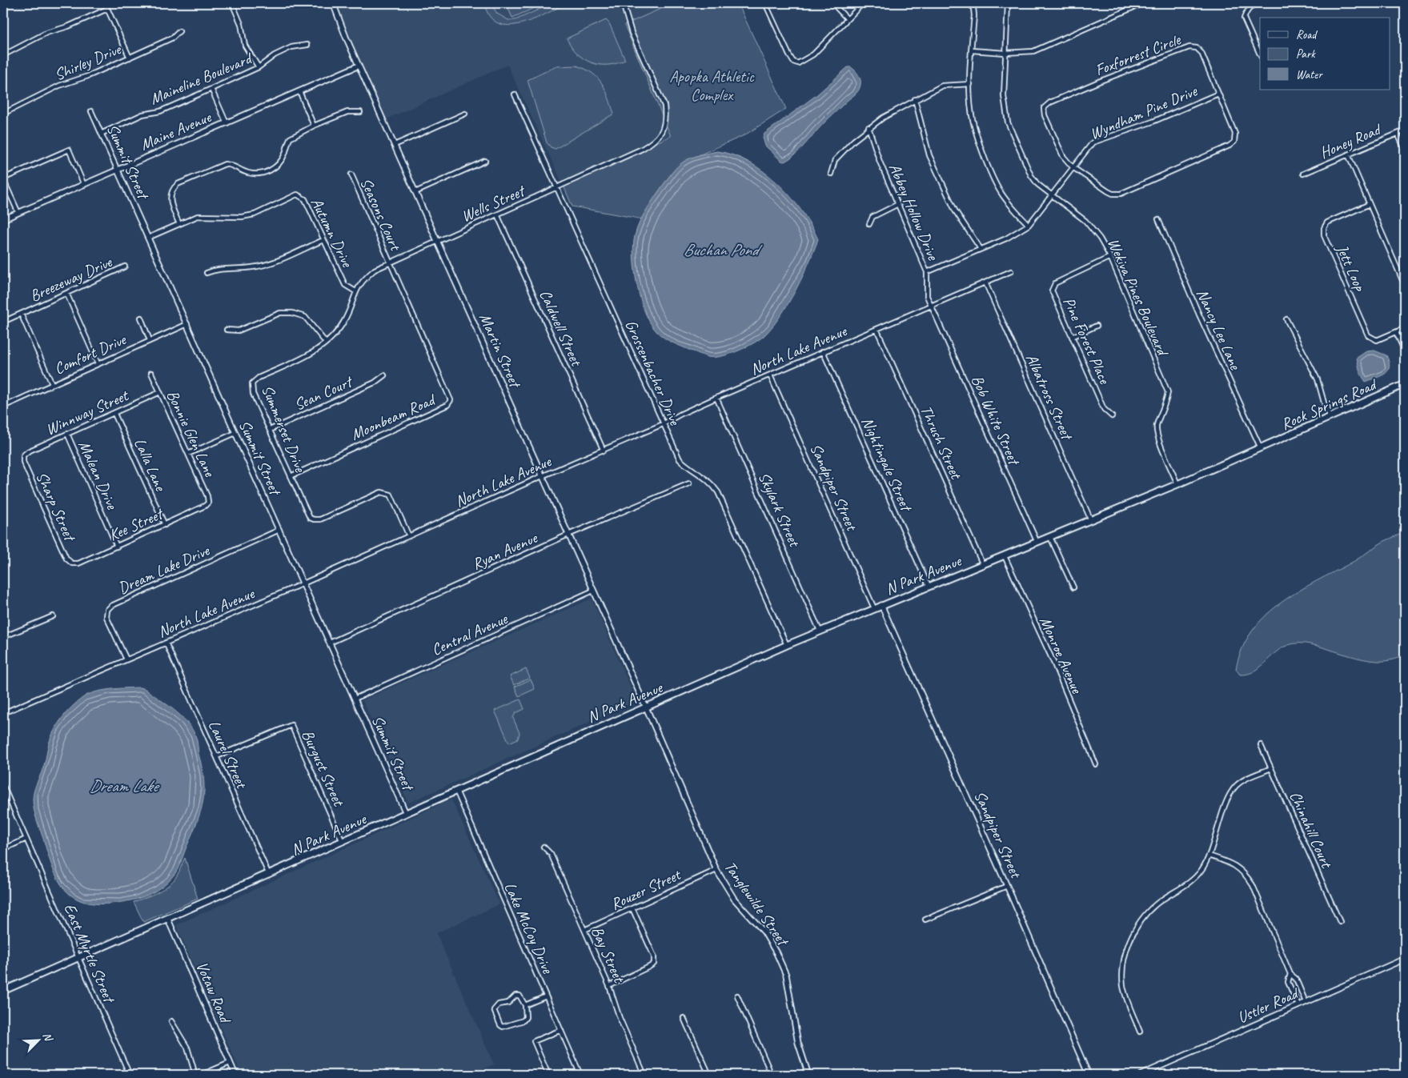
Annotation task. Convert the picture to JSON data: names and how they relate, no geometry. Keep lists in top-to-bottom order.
{
  "streets": {
    "main road": ["Rock Springs Road", "N Park Avenue"],
    "street": [
      "Foxforrest Circle",
      "Shirley Drive",
      "Maineline Boulevard",
      "Wyndham Pine Drive",
      "Maine Avenue",
      "Honey Road",
      "Summit Street",
      "Wells Street",
      "Abbey Hollow Drive",
      "Seasons Court",
      "Autumn Drive",
      "Jett Loop",
      "Breezeway Drive",
      "Wekiva Pines Boulevard",
      "Caldwell Street",
      "Nancy Lee Lane",
      "Pine Forest Place",
      "Martin Street",
      "North Lake Avenue",
      "Comfort Drive",
      "Grossenbacher Drive",
      "Sean Court",
      "Albatross Street",
      "Winnway Street",
      "Moonbeam Road",
      "Bob White Street",
      "Summerset Drive",
      "Bonnie Glen Lane",
      "Thrush Street",
      "Nightingale Street",
      "Lalla Lane",
      "Malean Drive",
      "Sandpiper Street",
      "Sharp Street",
      "Skylark Street",
      "Kee Street",
      "Ryan Avenue",
      "Dream Lake Drive",
      "Central Avenue",
      "Monroe Avenue",
      "Laurel Street",
      "Burgust Street",
      "Chinahill Court",
      "Rouzer Street",
      "Tanglewilde Street",
      "Lake McCoy Drive",
      "East Myrtle Street",
      "Bay Street",
      "Votaw Road",
      "Ustler Road"
    ]
  },
  "crossings": [
    ["Foxforrest Circle", "Wyndham Pine Drive"],
    ["Maineline Boulevard", "Summit Street"],
    ["Wyndham Pine Drive", "Wekiva Pines Boulevard"],
    ["Maine Avenue", "Summit Street"],
    ["Maine Avenue", "Martin Street"],
    ["Summit Street", "Autumn Drive"],
    ["Summit Street", "North Lake Avenue"],
    ["Summit Street", "Comfort Drive"],
    ["Summit Street", "Ryan Avenue"],
    ["Summit Street", "Dream Lake Drive"],
    ["Summit Street", "N Park Avenue"],
    ["Summit Street", "Central Avenue"],
    ["Wells Street", "Caldwell Street"],
    ["Wells Street", "Martin Street"],
    ["Wells Street", "Grossenbacher Drive"],
    ["Wells Street", "Summerset Drive"],
    ["Abbey Hollow Drive", "North Lake Avenue"],
    ["Abbey Hollow Drive", "Bob White Street"],
    ["Seasons Court", "Moonbeam Road"],
    ["Seasons Court", "Summerset Drive"],
    ["Autumn Drive", "Summerset Drive"],
    ["Wekiva Pines Boulevard", "Pine Forest Place"],
    ["Wekiva Pines Boulevard", "N Park Avenue"],
    ["Caldwell Street", "North Lake Avenue"],
    ["Nancy Lee Lane", "Rock Springs Road"],
    ["Nancy Lee Lane", "N Park Avenue"],
    ["Martin Street", "North Lake Avenue"],
    ["Martin Street", "Summerset Drive"],
    ["Martin Street", "Ryan Avenue"],
    ["Martin Street", "N Park Avenue"],
    ["Martin Street", "Central Avenue"],
    ["Martin Street", "Tanglewilde Street"],
    ["North Lake Avenue", "Grossenbacher Drive"],
    ["North Lake Avenue", "Albatross Street"],
    ["North Lake Avenue", "Bob White Street"],
    ["North Lake Avenue", "Summerset Drive"],
    ["North Lake Avenue", "Thrush Street"],
    ["North Lake Avenue", "Nightingale Street"],
    ["North Lake Avenue", "Sandpiper Street"],
    ["North Lake Avenue", "Skylark Street"],
    ["North Lake Avenue", "Dream Lake Drive"],
    ["North Lake Avenue", "Laurel Street"],
    ["Grossenbacher Drive", "N Park Avenue"],
    ["Sean Court", "Summerset Drive"],
    ["Albatross Street", "N Park Avenue"],
    ["Rock Springs Road", "N Park Avenue"],
    ["Winnway Street", "Bonnie Glen Lane"],
    ["Winnway Street", "Lalla Lane"],
    ["Winnway Street", "Malean Drive"],
    ["Winnway Street", "Sharp Street"],
    ["Moonbeam Road", "Summerset Drive"],
    ["Bob White Street", "N Park Avenue"],
    ["Bonnie Glen Lane", "Kee Street"],
    ["Thrush Street", "N Park Avenue"],
    ["Nightingale Street", "N Park Avenue"],
    ["Lalla Lane", "Kee Street"],
    ["Malean Drive", "Kee Street"],
    ["Sandpiper Street", "N Park Avenue"],
    ["Sharp Street", "Kee Street"],
    ["Skylark Street", "N Park Avenue"],
    ["N Park Avenue", "Monroe Avenue"],
    ["N Park Avenue", "Laurel Street"],
    ["N Park Avenue", "Burgust Street"],
    ["N Park Avenue", "Tanglewilde Street"],
    ["N Park Avenue", "Lake McCoy Drive"],
    ["N Park Avenue", "East Myrtle Street"],
    ["N Park Avenue", "Votaw Road"],
    ["Laurel Street", "Burgust Street"],
    ["Rouzer Street", "Tanglewilde Street"],
    ["Rouzer Street", "Bay Street"]
  ],
  "water": ["Buchan Pond", "Dream Lake"],
  "parks": ["Apopka Athletic Complex"],
  "legend": ["Road", "Park", "Water"],
  "north": "top right"
}
